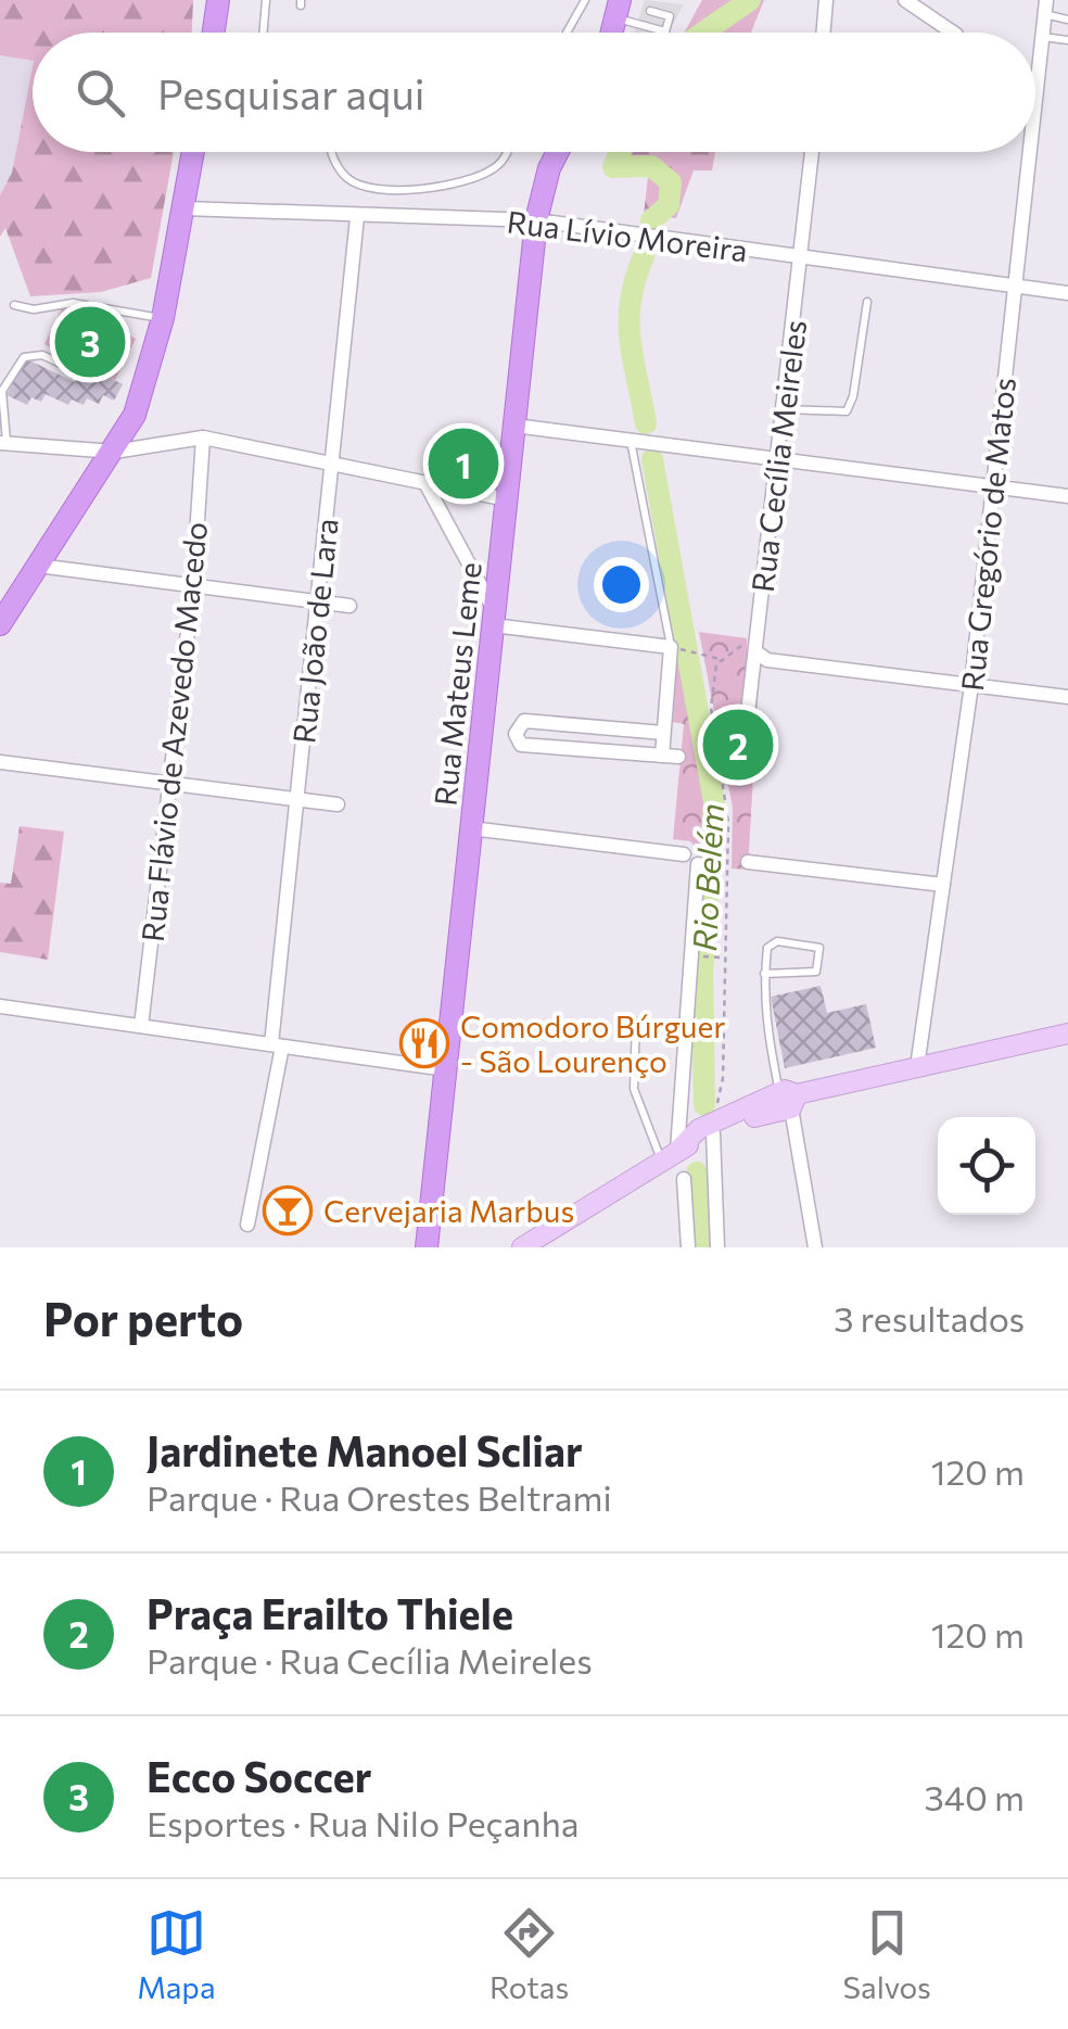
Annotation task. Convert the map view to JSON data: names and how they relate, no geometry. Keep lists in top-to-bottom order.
{
  "streets": {
    "main road": ["Rua Mateus Leme"],
    "street": [
      "Rua Lívio Moreira",
      "Rua Cecília Meireles",
      "Rua Gregório de Matos",
      "Rua João de Lara",
      "Rua Flávio de Azevedo Macedo"
    ]
  },
  "crossings": [
    ["Rua Lívio Moreira", "Rua Cecília Meireles"],
    ["Rua Lívio Moreira", "Rua Gregório de Matos"],
    ["Rua Lívio Moreira", "Rua João de Lara"],
    ["Rua Lívio Moreira", "Rua Mateus Leme"]
  ],
  "water": ["Rio Belém"],
  "places": {
    "restaurant": ["Comodoro Búrguer - São Lourenço"],
    "bar": ["Cervejaria Marbus"]
  },
  "page": {
    "search": "Pesquisar aqui",
    "pins": ["3", "1", "2"],
    "heading": ["Por perto", "3 resultados"],
    "list": [
      {
        "mark": "1",
        "name": "Jardinete Manoel Scliar",
        "note": "Parque · Rua Orestes Beltrami",
        "value": "120 m"
      },
      {
        "mark": "2",
        "name": "Praça Erailto Thiele",
        "note": "Parque · Rua Cecília Meireles",
        "value": "120 m"
      },
      {
        "mark": "3",
        "name": "Ecco Soccer",
        "note": "Esportes · Rua Nilo Peçanha",
        "value": "340 m"
      }
    ],
    "nav": ["Mapa", "Rotas", "Salvos"]
  }
}
